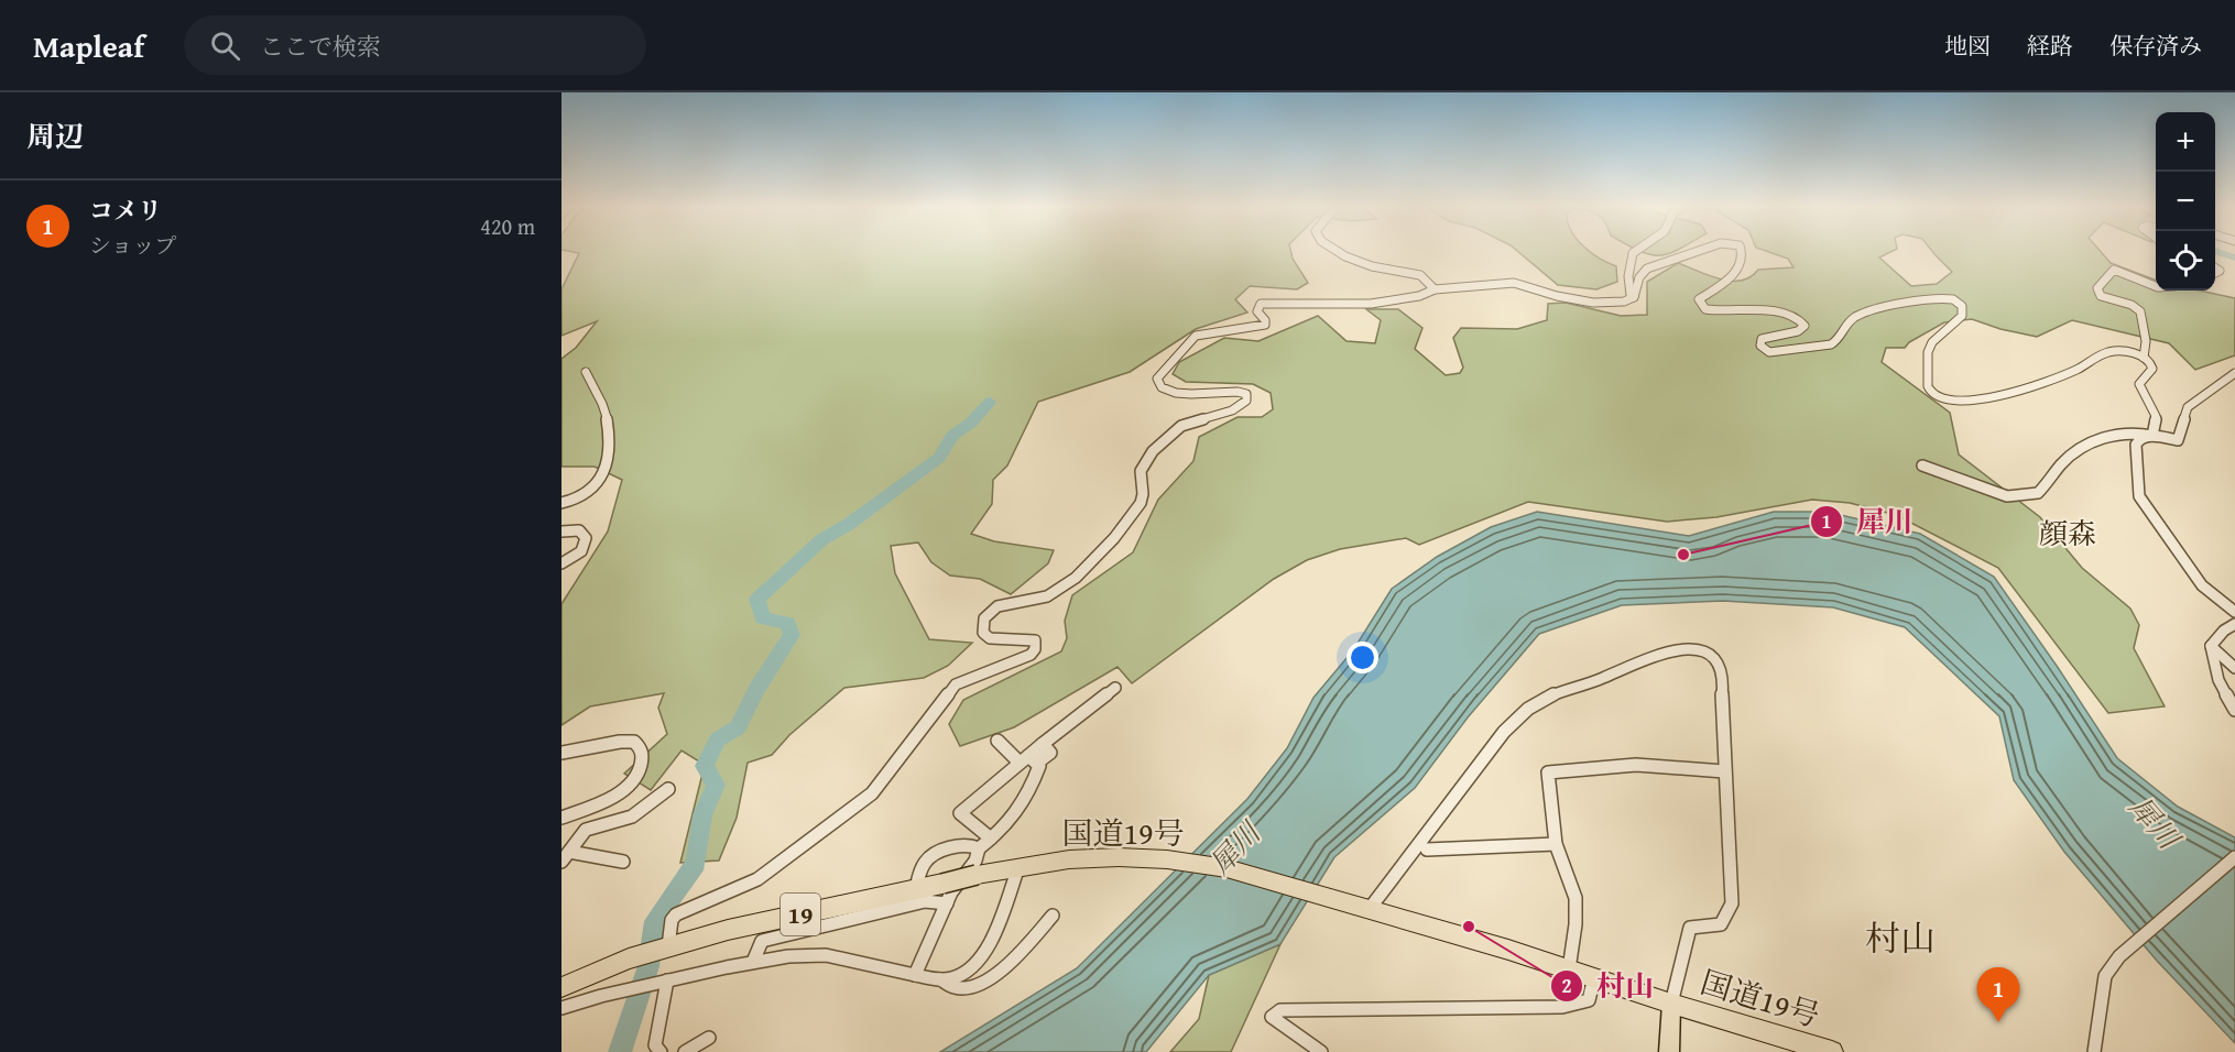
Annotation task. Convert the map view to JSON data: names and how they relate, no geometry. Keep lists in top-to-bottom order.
{
  "streets": {
    "highway": ["国道19号", "19"]
  },
  "districts": ["顔森", "村山"],
  "water": ["犀川"],
  "places": ["犀川", "村山"],
  "page": {
    "header": "Mapleaf",
    "search": "ここで検索",
    "nav": ["地図", "経路", "保存済み"],
    "heading": "周辺",
    "map_buttons": ["+", "−"],
    "list": [
      {
        "mark": "1",
        "name": "コメリ",
        "note": "ショップ",
        "value": "420 m"
      }
    ],
    "pins": "1"
  }
}
